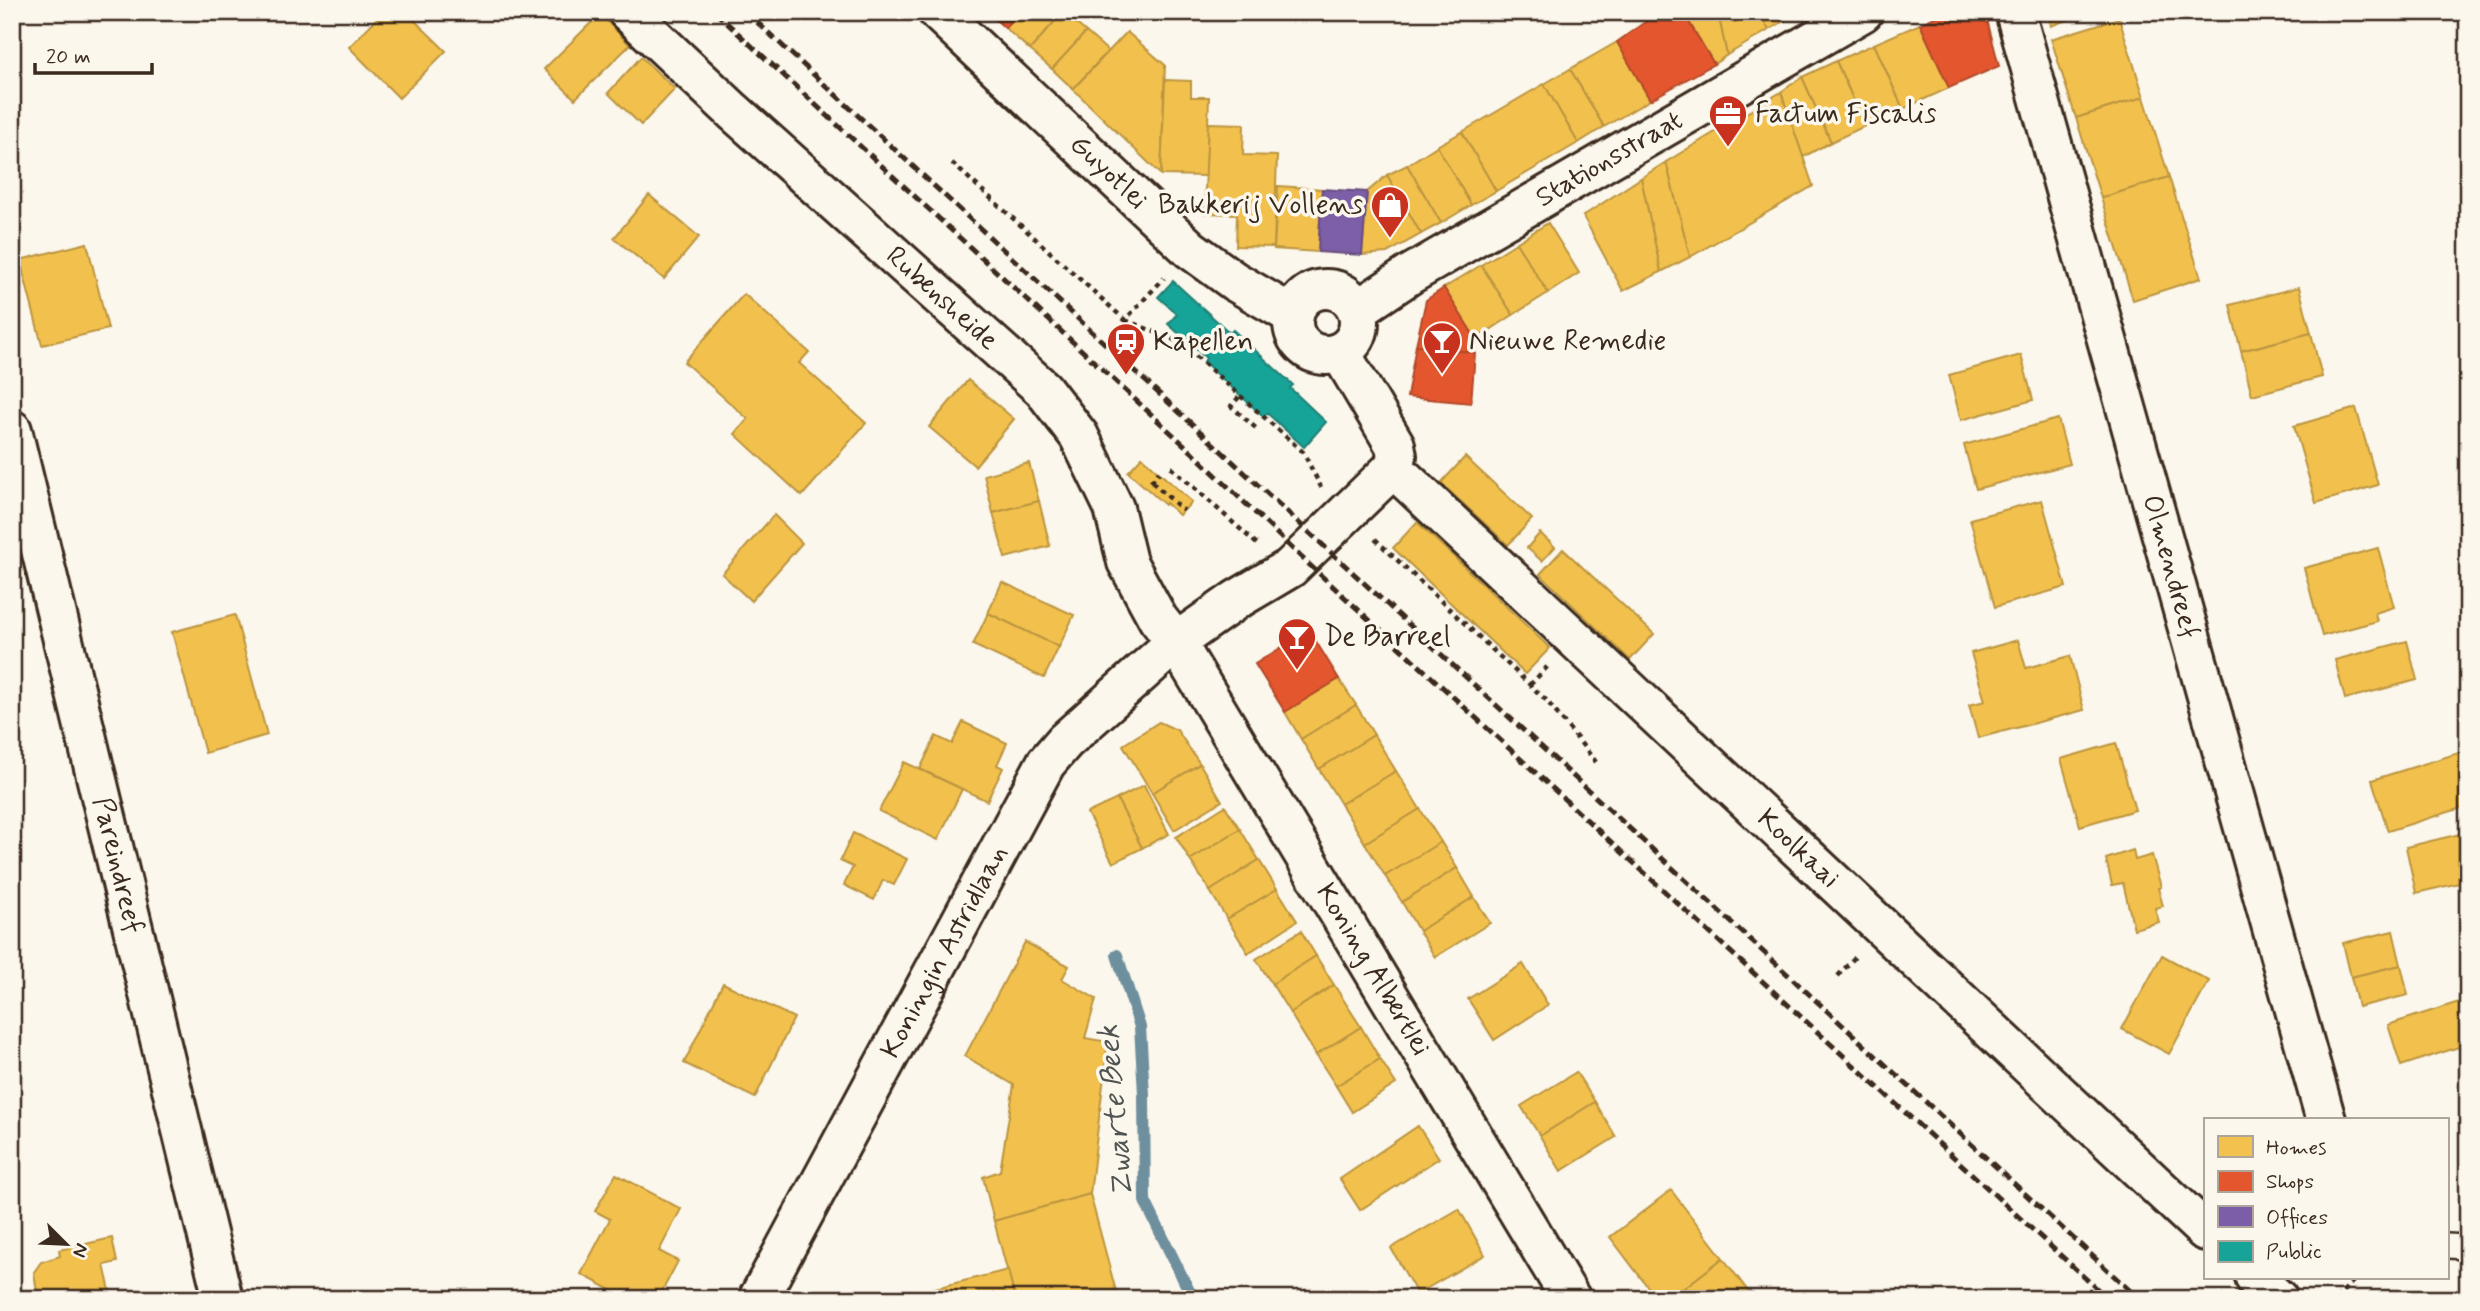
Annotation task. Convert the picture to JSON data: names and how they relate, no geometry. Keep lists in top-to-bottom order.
{
  "streets": {
    "street": [
      "Stationsstraat",
      "Guyotlei",
      "Rubensheide",
      "Olmendreef",
      "Koolkaai",
      "Pareindreef",
      "Koningin Astridlaan",
      "Koning Albertlei"
    ]
  },
  "crossings": [
    ["Stationsstraat", "Guyotlei"],
    ["Rubensheide", "Koningin Astridlaan"],
    ["Rubensheide", "Koning Albertlei"],
    ["Koningin Astridlaan", "Koning Albertlei"]
  ],
  "water": ["Zwarte Beek"],
  "places": {
    "office": ["Factum Fiscalis"],
    "shop": ["Bakkerij Vollens"],
    "bar": ["Nieuwe Remedie", "De Barreel"],
    "station": ["Kapellen"]
  },
  "legend": [
    "Homes",
    "Shops",
    "Offices",
    "Public"
  ],
  "scale_bar": "20 m",
  "north": "bottom right"
}
